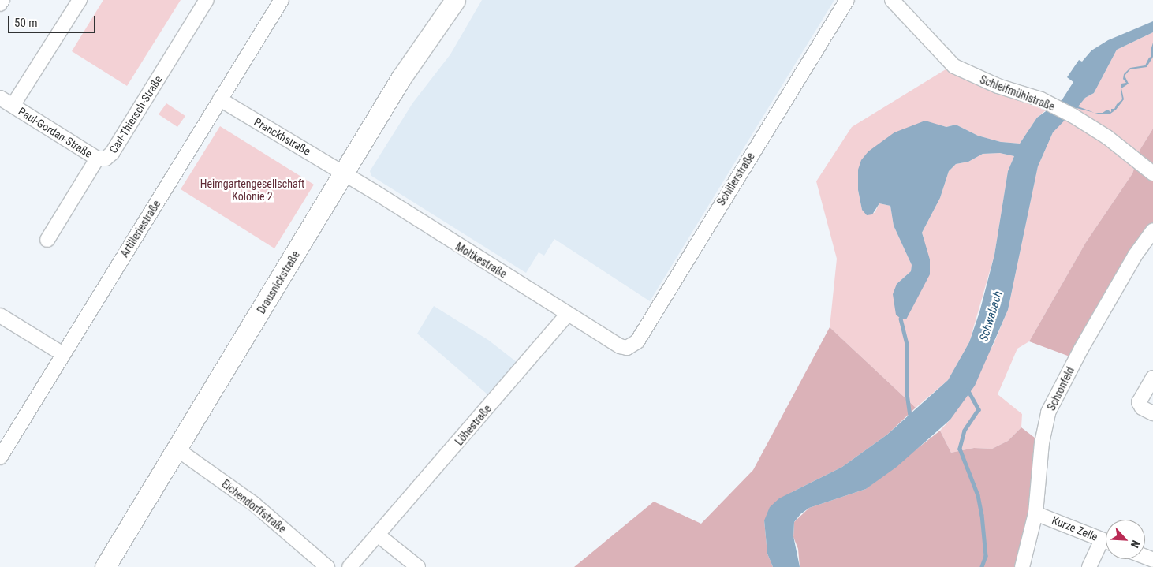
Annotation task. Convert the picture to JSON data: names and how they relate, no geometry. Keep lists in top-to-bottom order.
{
  "streets": {
    "main road": ["Drausnickstraße"],
    "street": [
      "Schleifmühlstraße",
      "Carl-Thiersch-Straße",
      "Paul-Gordan-Straße",
      "Pranckhstraße",
      "Schillerstraße",
      "Artilleriestraße",
      "Moltkestraße",
      "Schronfeld",
      "Löhestraße",
      "Eichendorffstraße",
      "Kurze Zeile"
    ]
  },
  "crossings": [
    ["Carl-Thiersch-Straße", "Paul-Gordan-Straße"],
    ["Pranckhstraße", "Artilleriestraße"],
    ["Pranckhstraße", "Moltkestraße"],
    ["Pranckhstraße", "Drausnickstraße"],
    ["Schillerstraße", "Moltkestraße"],
    ["Moltkestraße", "Drausnickstraße"],
    ["Moltkestraße", "Löhestraße"],
    ["Drausnickstraße", "Eichendorffstraße"],
    ["Schronfeld", "Kurze Zeile"]
  ],
  "water": ["Schwabach"],
  "parks": ["Heimgartengesellschaft Kolonie 2"],
  "scale_bar": "50 m",
  "north": "bottom right"
}
